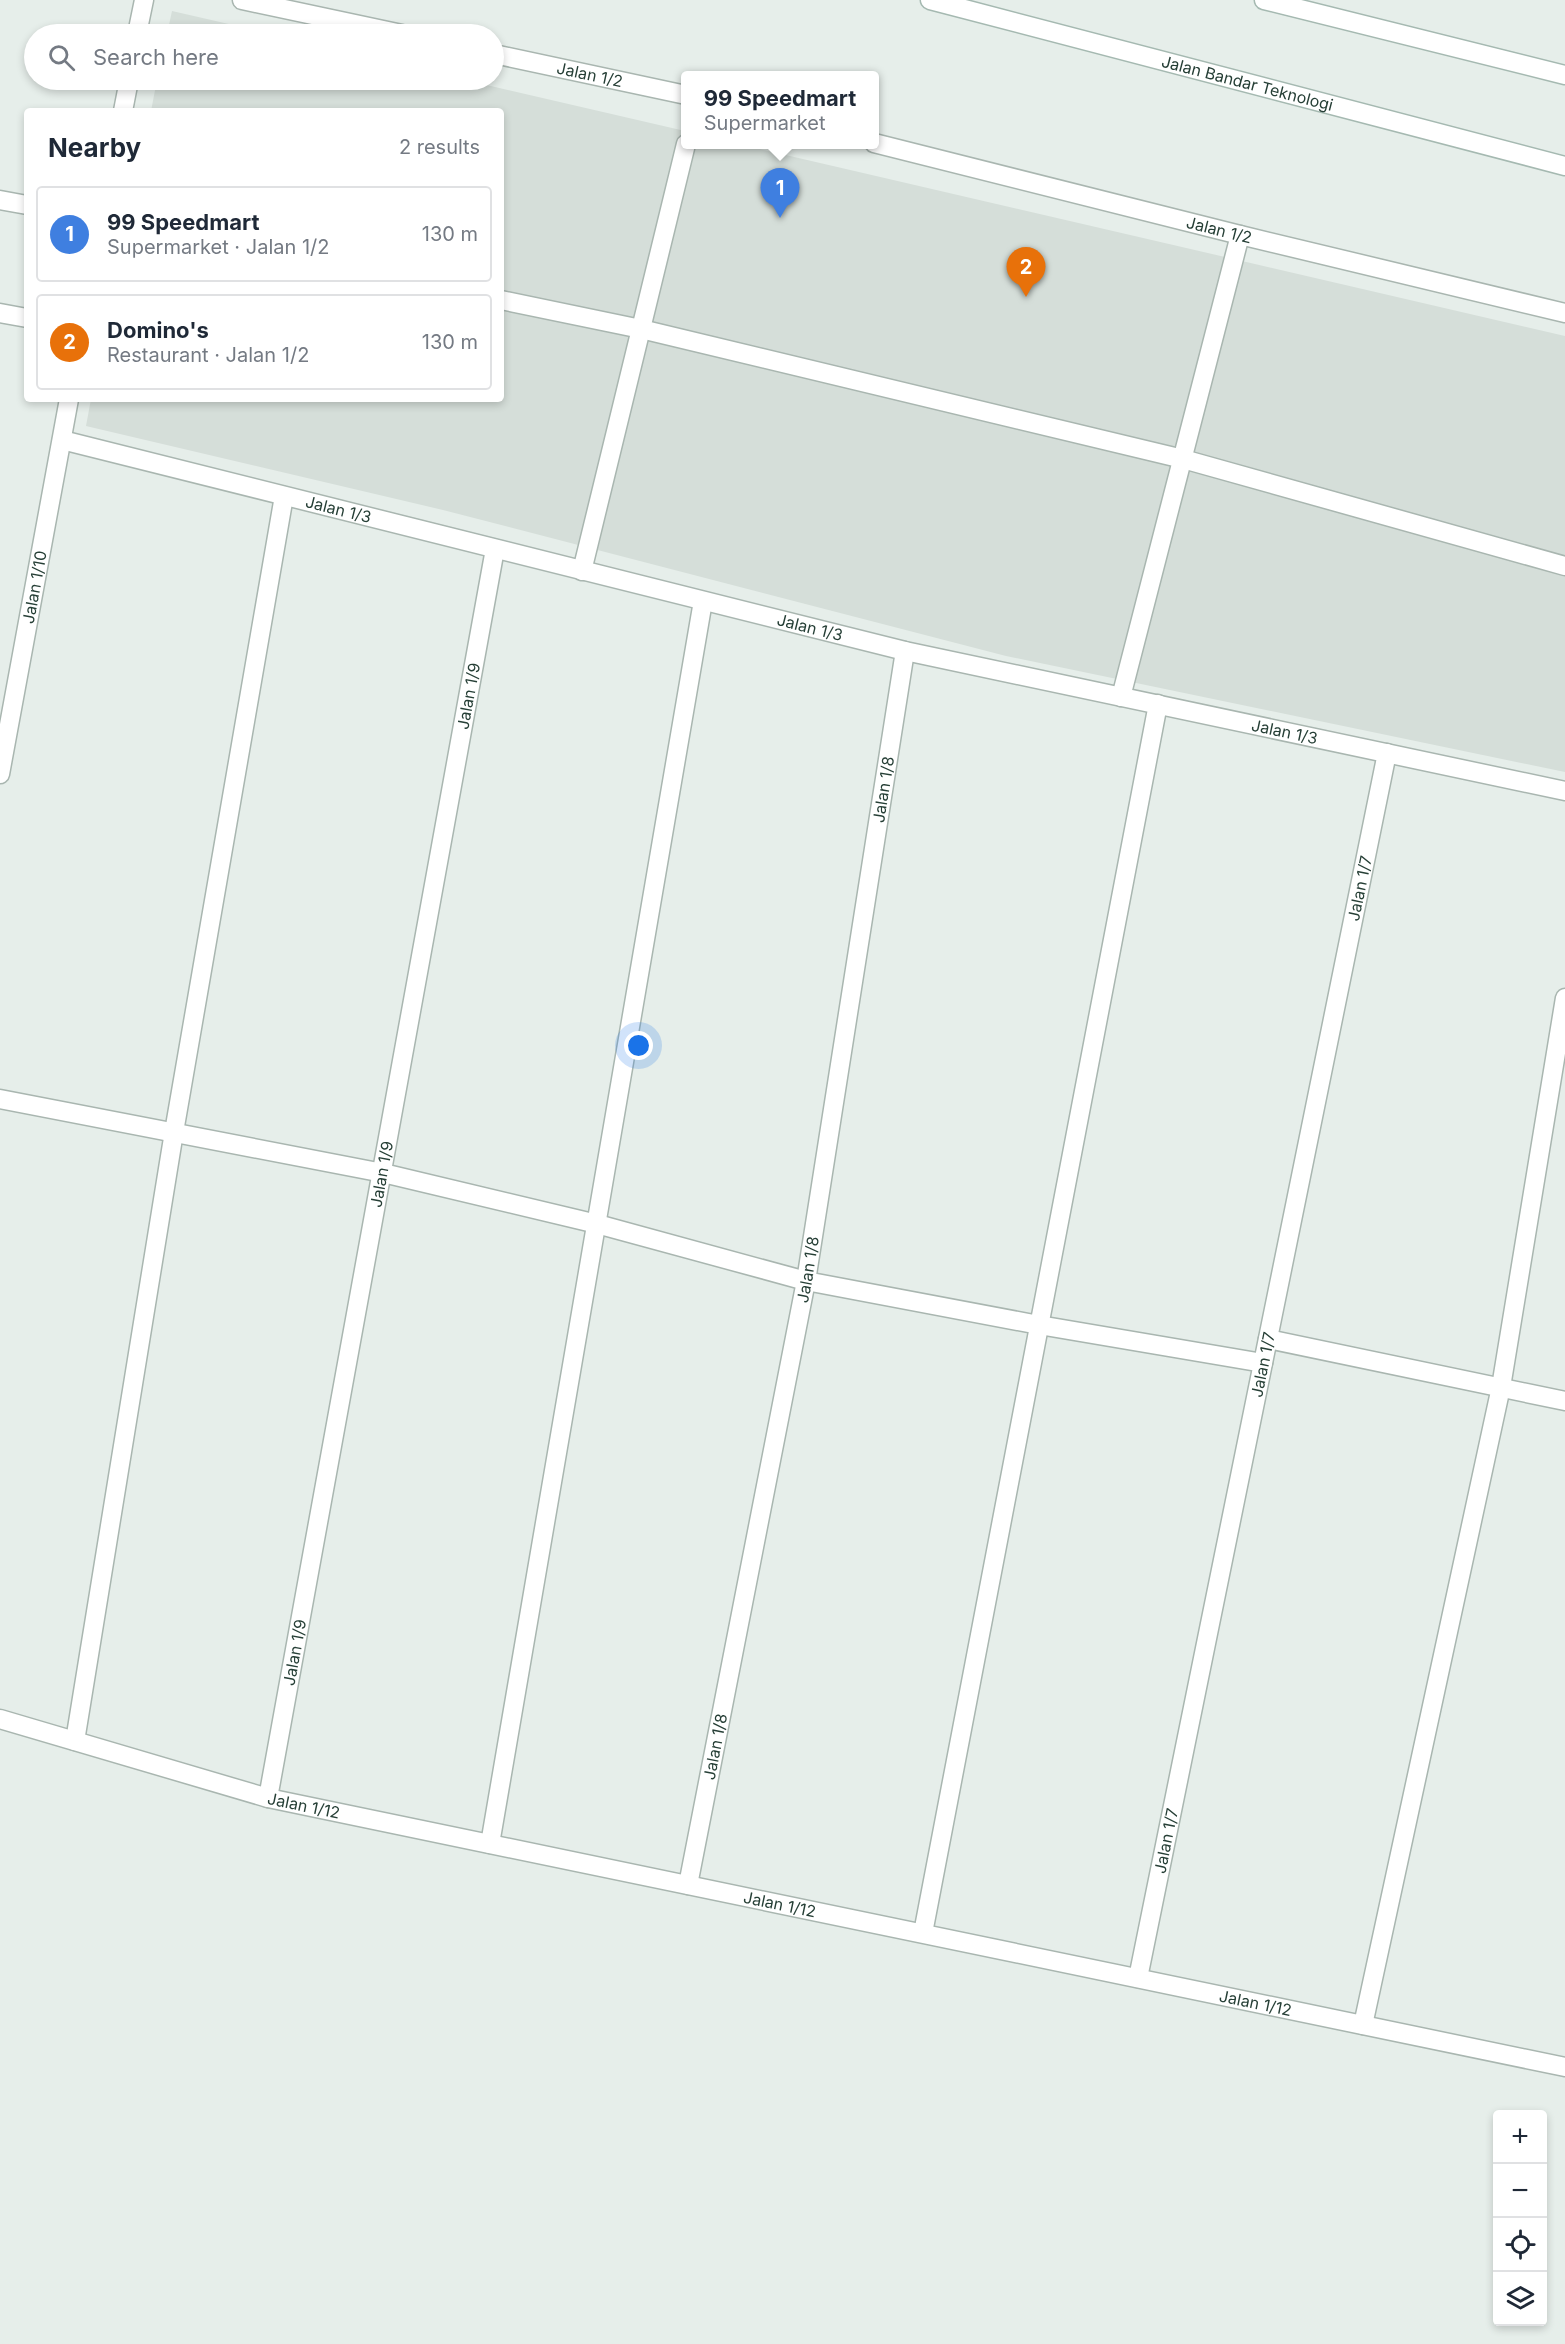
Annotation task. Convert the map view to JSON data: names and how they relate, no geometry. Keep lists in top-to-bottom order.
{
  "streets": {
    "street": [
      "Jalan 1/2",
      "Jalan Bandar Teknologi",
      "Jalan 1/3",
      "Jalan 1/10",
      "Jalan 1/9",
      "Jalan 1/8",
      "Jalan 1/7",
      "Jalan 1/12"
    ]
  },
  "crossings": [
    ["Jalan 1/3", "Jalan 1/10"],
    ["Jalan 1/3", "Jalan 1/9"],
    ["Jalan 1/3", "Jalan 1/8"],
    ["Jalan 1/3", "Jalan 1/7"],
    ["Jalan 1/9", "Jalan 1/12"],
    ["Jalan 1/8", "Jalan 1/12"],
    ["Jalan 1/7", "Jalan 1/12"]
  ],
  "page": {
    "search": "Search here",
    "popup": ["99 Speedmart", "Supermarket"],
    "heading": ["Nearby", "2 results"],
    "pins": ["1", "2"],
    "list": [
      {
        "mark": "1",
        "name": "99 Speedmart",
        "note": "Supermarket · Jalan 1/2",
        "value": "130 m"
      },
      {
        "mark": "2",
        "name": "Domino's",
        "note": "Restaurant · Jalan 1/2",
        "value": "130 m"
      }
    ],
    "map_buttons": ["+", "−"]
  }
}
